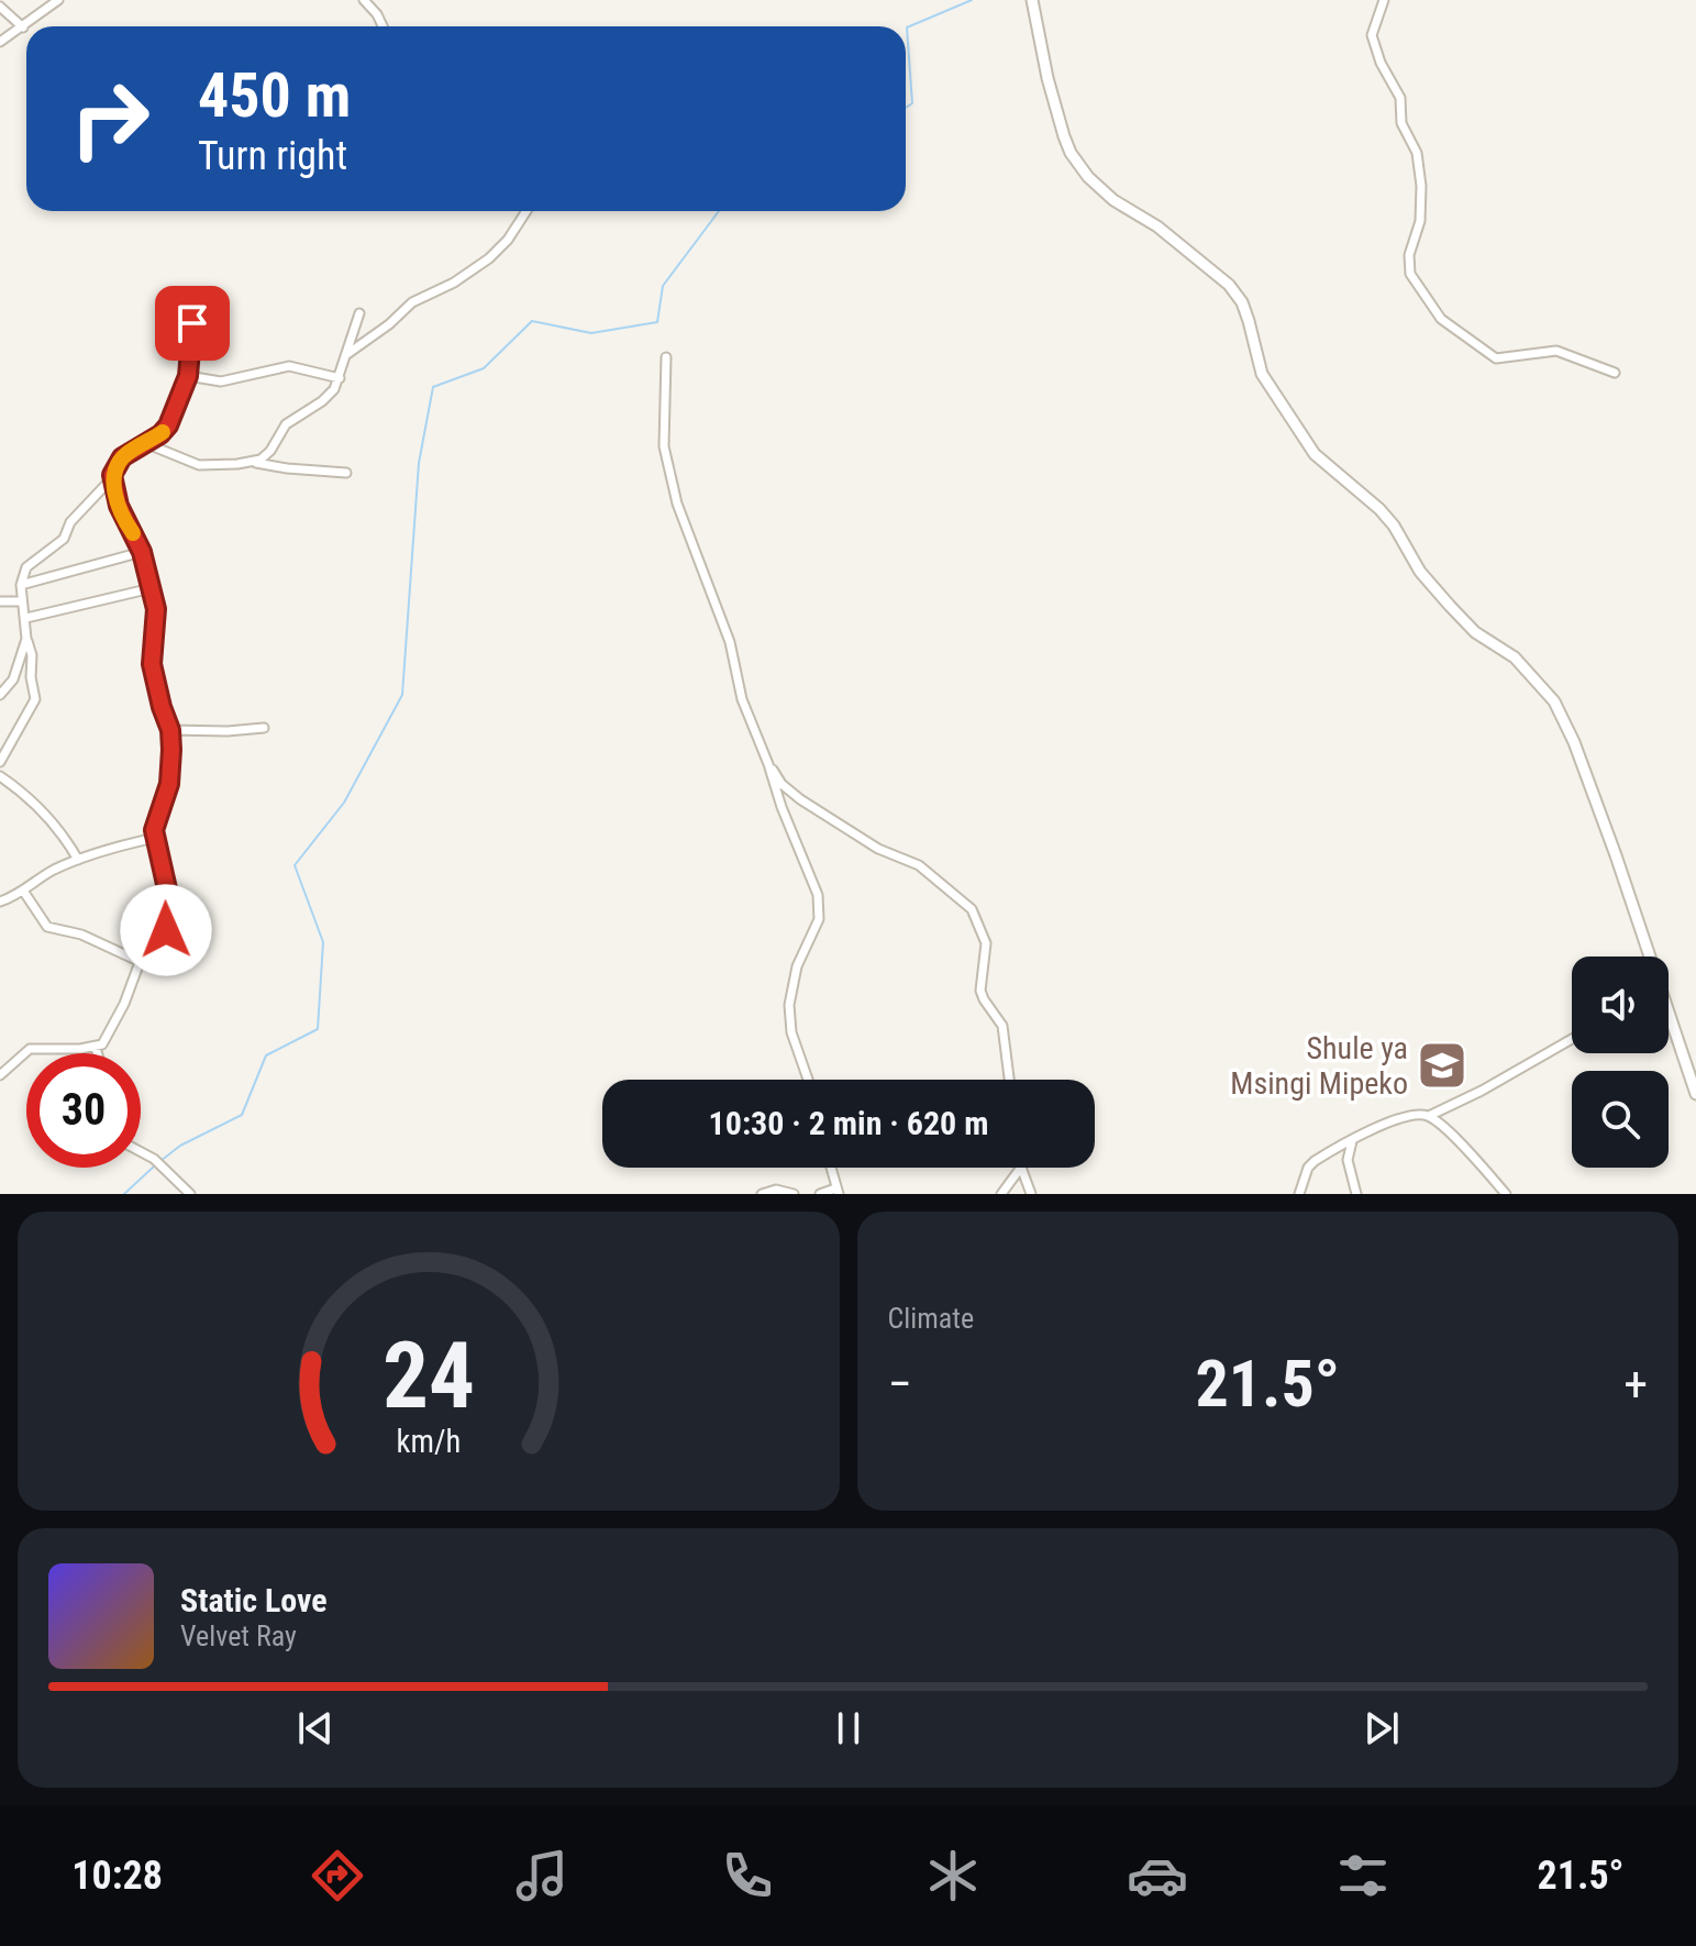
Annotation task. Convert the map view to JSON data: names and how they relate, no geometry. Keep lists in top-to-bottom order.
{
  "places": {
    "school or university": ["Shule ya Msingi Mipeko"]
  },
  "page": {
    "turn": ["450 m", "Turn right"],
    "limit": "30",
    "trip": "10:30 · 2 min · 620 m",
    "tile": "Climate",
    "heat": ["−", "21.5°", "+"],
    "song": ["Static Love", "Velvet Ray"],
    "tabs": ["10:28", "21.5°"],
    "gauge": ["24", "km/h"]
  }
}
